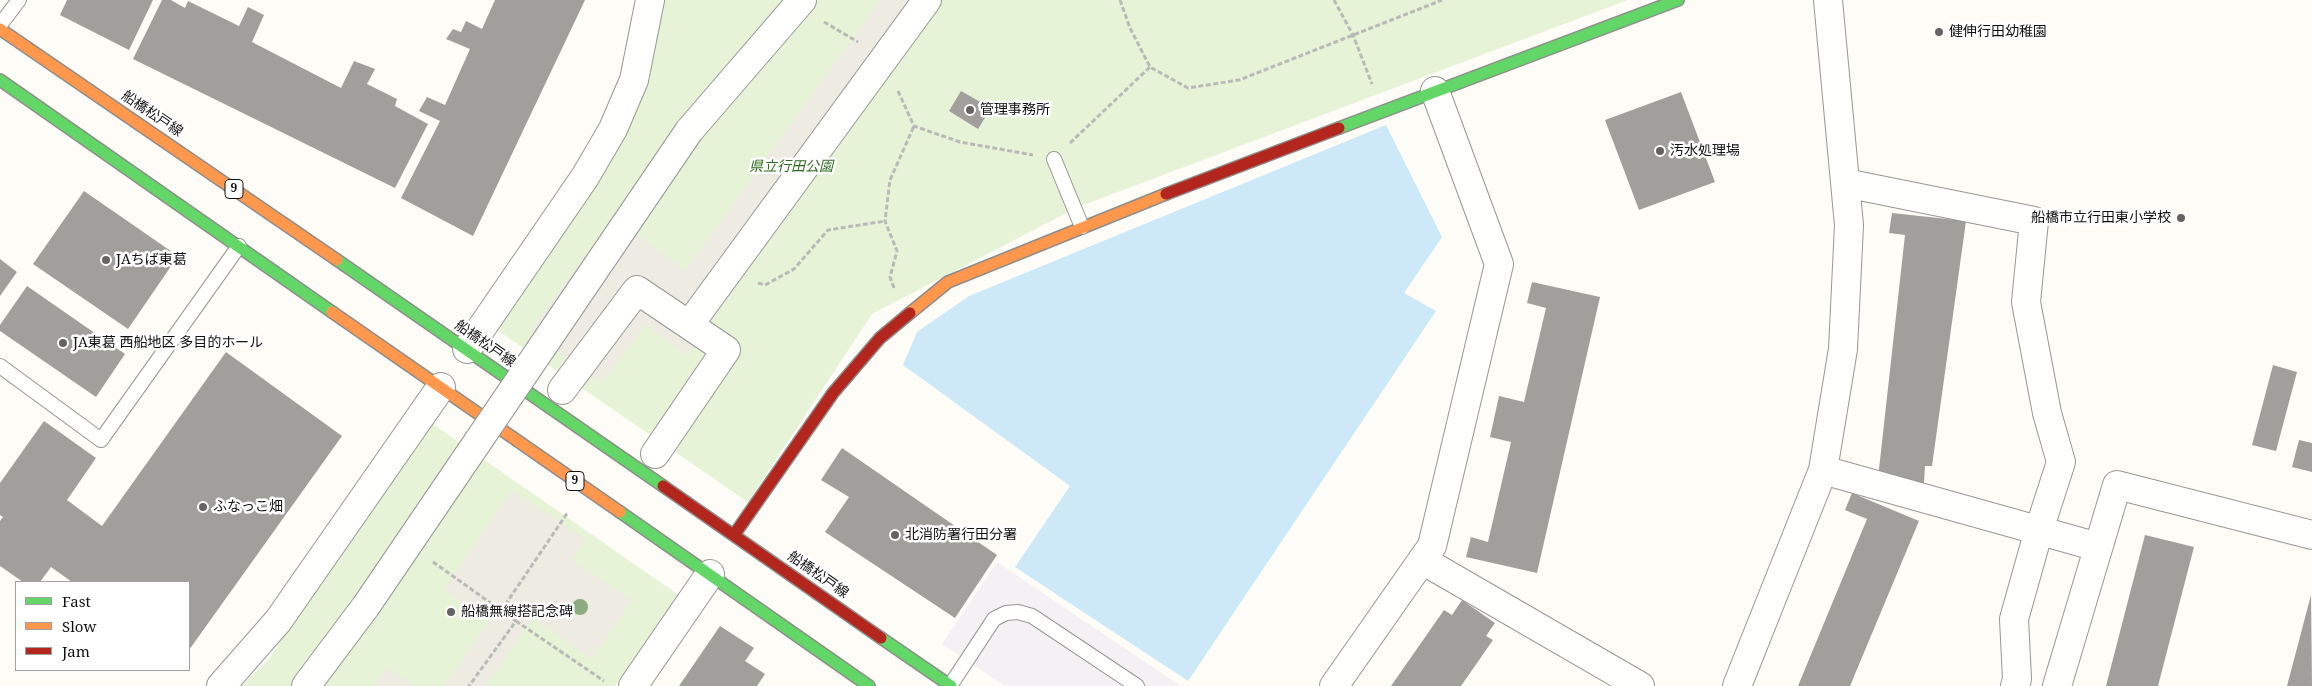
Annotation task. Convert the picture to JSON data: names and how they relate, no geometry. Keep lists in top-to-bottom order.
{
  "streets": {
    "main road": ["船橋松戸線", "9"]
  },
  "parks": ["県立行田公園"],
  "places": [
    "健伸行田幼稚園",
    "管理事務所",
    "汚水処理場",
    "船橋市立行田東小学校",
    "JAちば東葛",
    "JA東葛 西船地区 多目的ホール",
    "ふなっこ畑",
    "北消防署行田分署",
    "船橋無線搭記念碑"
  ],
  "legend": ["Fast", "Slow", "Jam"]
}
